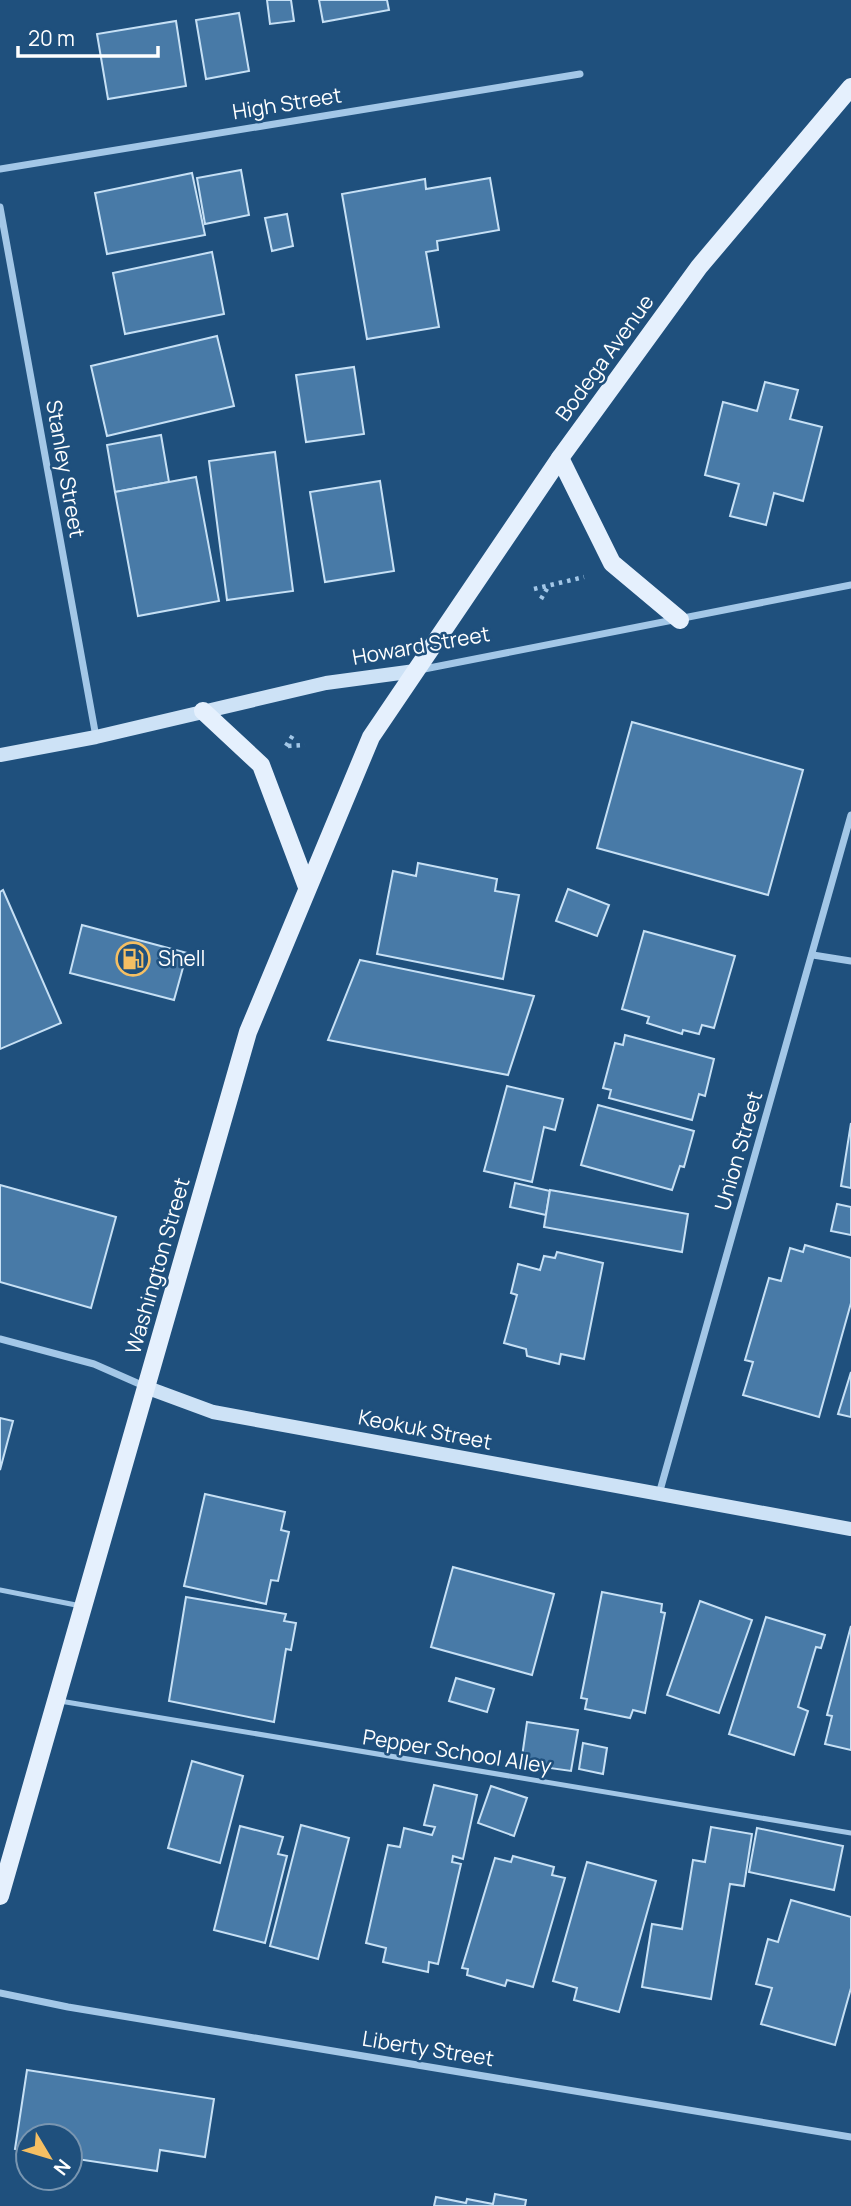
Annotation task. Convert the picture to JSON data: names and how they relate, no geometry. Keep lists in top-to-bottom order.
{
  "streets": {
    "main road": ["Bodega Avenue", "Washington Street"],
    "street": [
      "High Street",
      "Stanley Street",
      "Howard Street",
      "Union Street",
      "Keokuk Street",
      "Liberty Street"
    ],
    "lane": ["Pepper School Alley"]
  },
  "crossings": [
    ["Bodega Avenue", "Howard Street"],
    ["Bodega Avenue", "Washington Street"],
    ["Stanley Street", "Howard Street"],
    ["Howard Street", "Washington Street"],
    ["Union Street", "Keokuk Street"],
    ["Washington Street", "Keokuk Street"],
    ["Washington Street", "Pepper School Alley"]
  ],
  "places": {
    "fuel station": ["Shell"]
  },
  "scale_bar": "20 m",
  "north": "bottom right"
}
